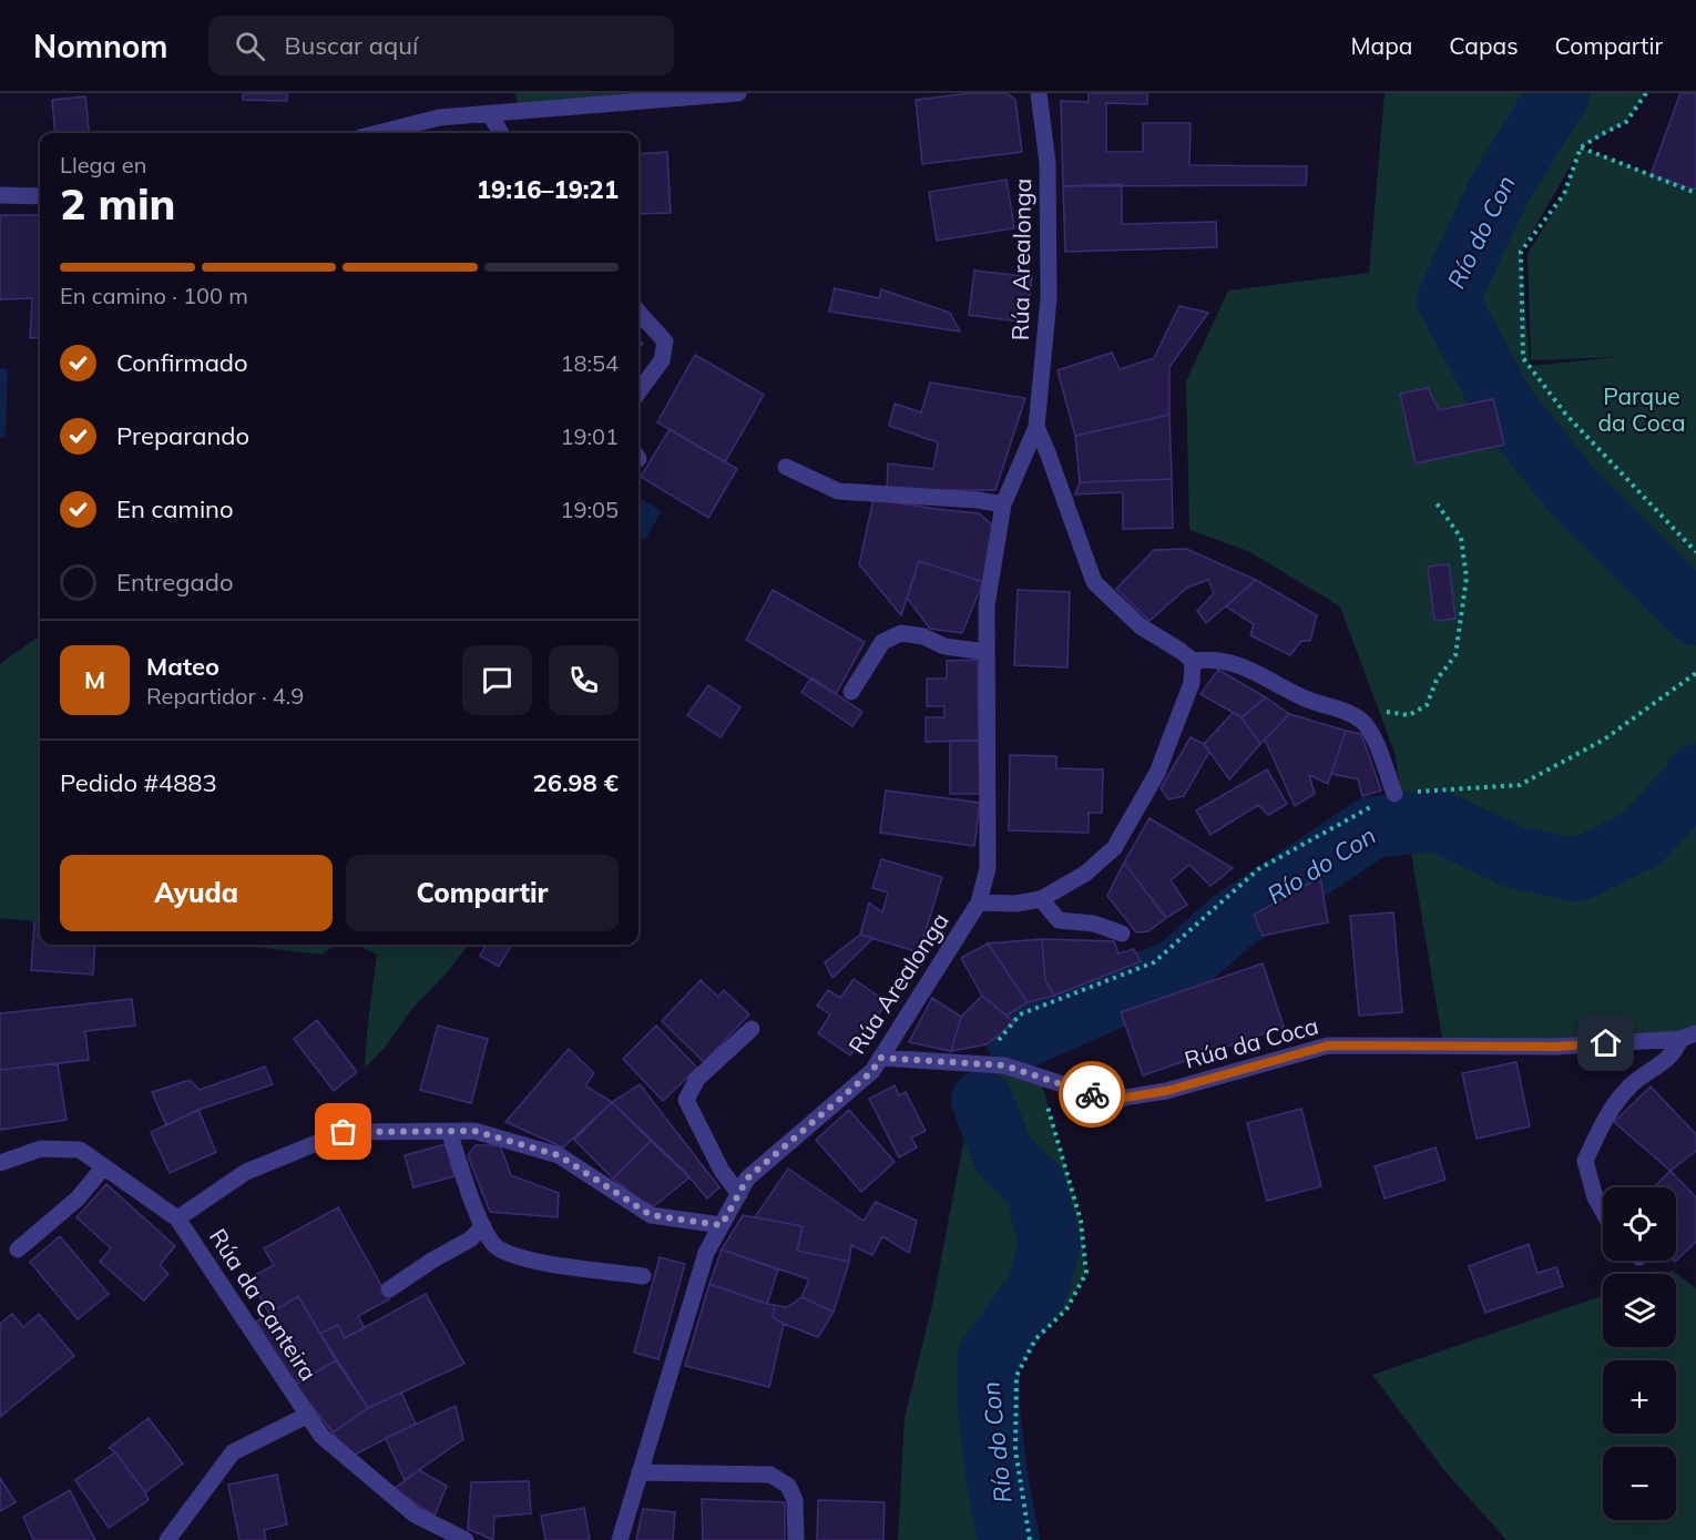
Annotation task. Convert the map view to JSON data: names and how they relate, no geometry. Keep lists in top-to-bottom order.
{
  "streets": {
    "street": ["Rúa Arealonga", "Rúa da Coca", "Rúa da Canteira"]
  },
  "crossings": [
    ["Rúa Arealonga", "Rúa da Coca"]
  ],
  "water": ["Río do Con"],
  "parks": ["Parque da Coca"],
  "page": {
    "header": "Nomnom",
    "search": "Buscar aquí",
    "nav": ["Mapa", "Capas", "Compartir"],
    "heading": ["2 min", "Llega en", "19:16–19:21"],
    "panel": [
      "Mateo",
      "Repartidor · 4.9",
      "Pedido #4883",
      "26.98 €"
    ],
    "bar": "En camino · 100 m",
    "list": [
      ["Confirmado", "18:54"],
      ["Preparando", "19:01"],
      ["En camino", "19:05"],
      "Entregado"
    ],
    "round": "M",
    "buttons": ["Ayuda", "Compartir"],
    "map_buttons": ["+", "−"]
  }
}
